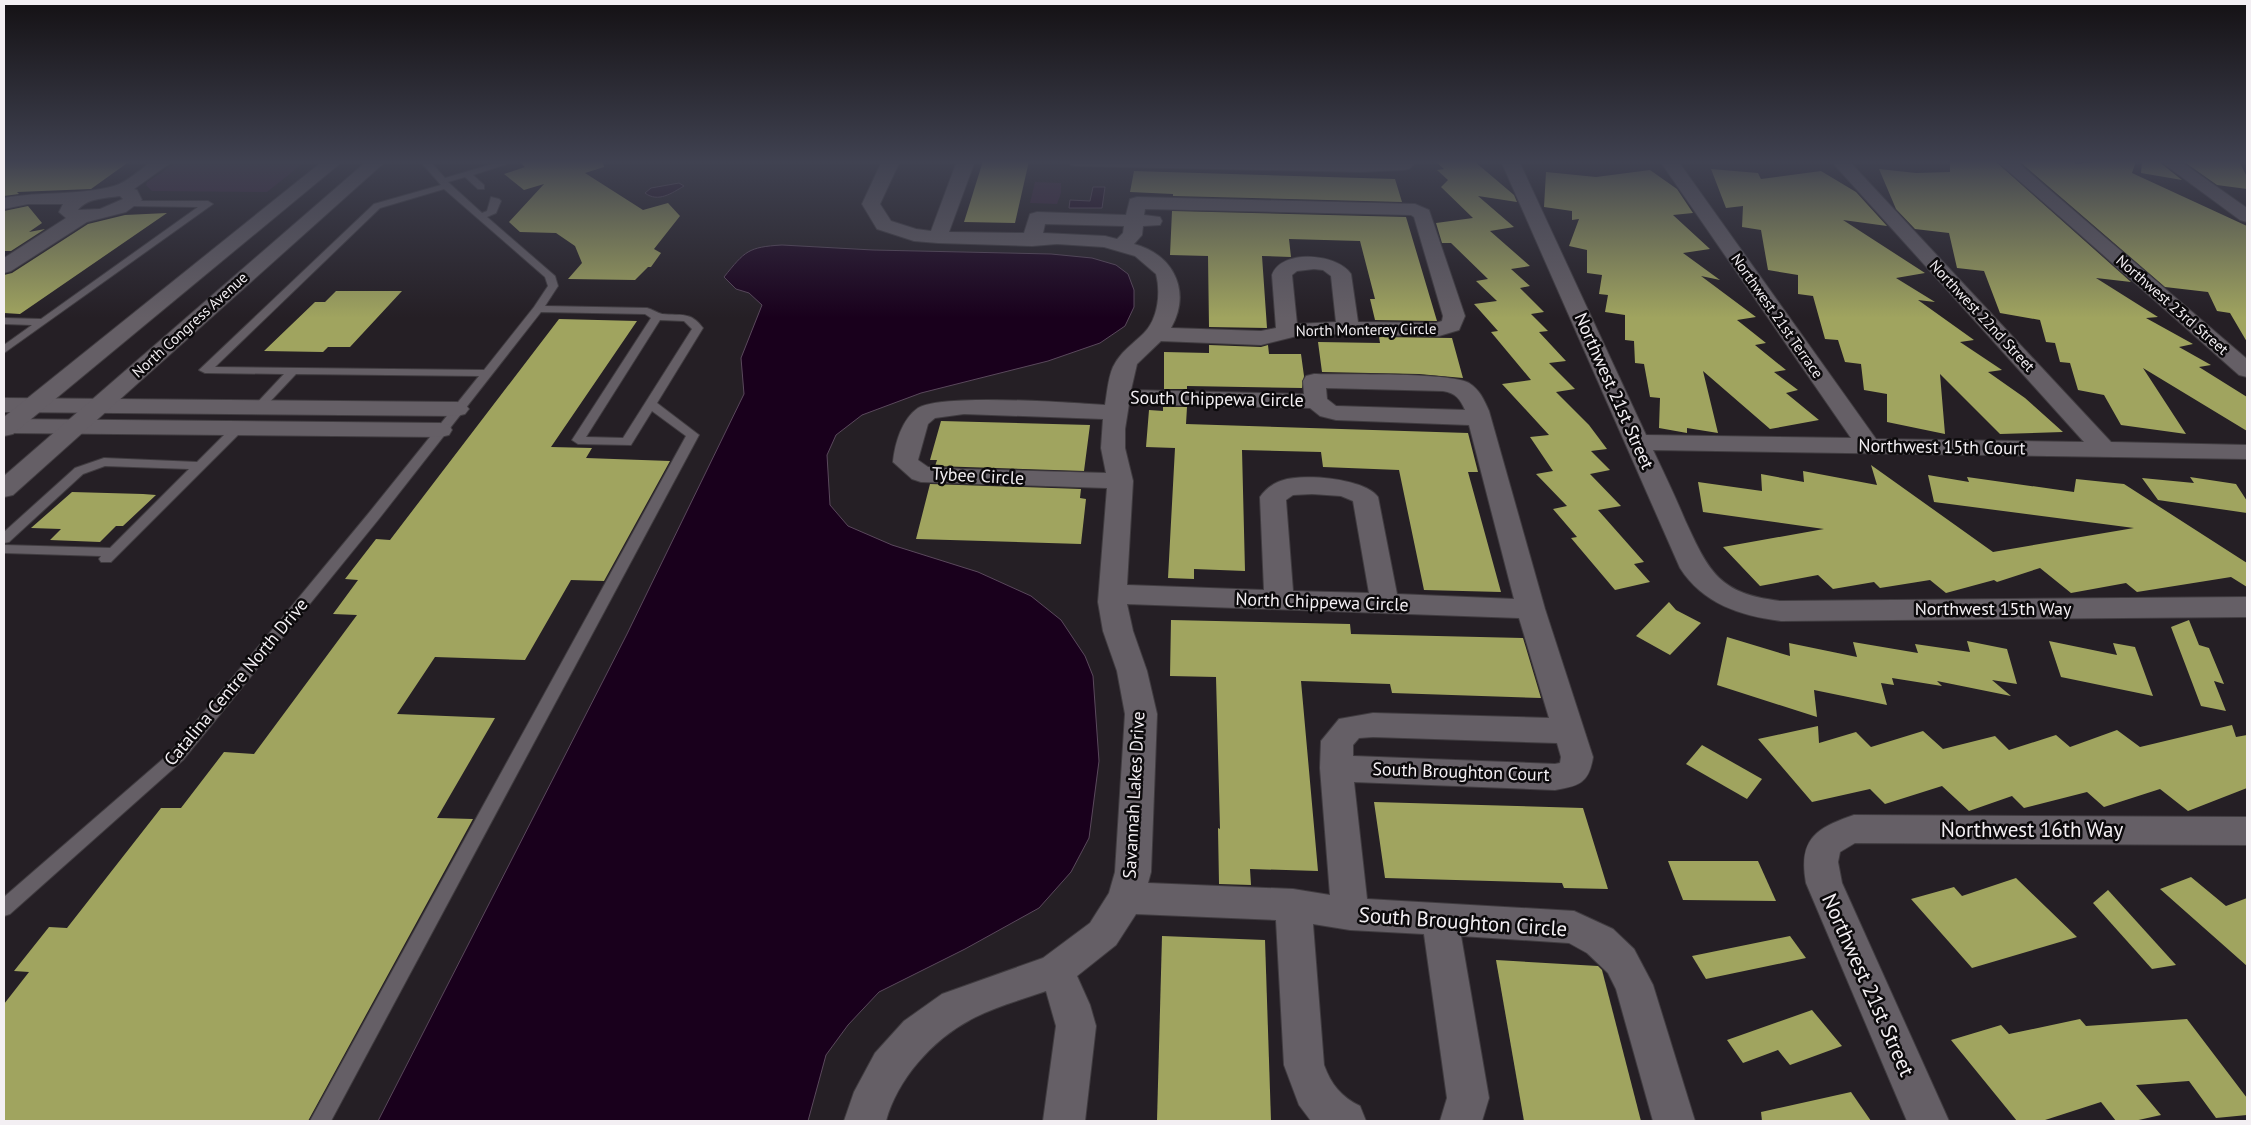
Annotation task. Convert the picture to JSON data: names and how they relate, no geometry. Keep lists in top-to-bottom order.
{
  "streets": {
    "street": [
      "Northwest 23rd Street",
      "Northwest 21st Terrace",
      "Northwest 22nd Street",
      "North Congress Avenue",
      "North Monterey Circle",
      "Northwest 21st Street",
      "South Chippewa Circle",
      "Northwest 15th Court",
      "Tybee Circle",
      "North Chippewa Circle",
      "Northwest 15th Way",
      "South Broughton Court",
      "Savannah Lakes Drive",
      "Northwest 16th Way",
      "South Broughton Circle"
    ],
    "lane": ["Catalina Centre North Drive"]
  },
  "crossings": [
    ["Northwest 21st Terrace", "Northwest 15th Court"],
    ["Northwest 22nd Street", "Northwest 15th Court"],
    ["North Monterey Circle", "Savannah Lakes Drive"],
    ["Northwest 21st Street", "Northwest 15th Court"],
    ["Northwest 21st Street", "Northwest 15th Way"],
    ["Northwest 21st Street", "Northwest 16th Way"],
    ["South Chippewa Circle", "Tybee Circle"],
    ["South Chippewa Circle", "North Chippewa Circle"],
    ["South Chippewa Circle", "South Broughton Court"],
    ["South Chippewa Circle", "Savannah Lakes Drive"],
    ["Tybee Circle", "Savannah Lakes Drive"],
    ["North Chippewa Circle", "South Broughton Court"],
    ["North Chippewa Circle", "Savannah Lakes Drive"],
    ["Savannah Lakes Drive", "South Broughton Circle"]
  ]
}
